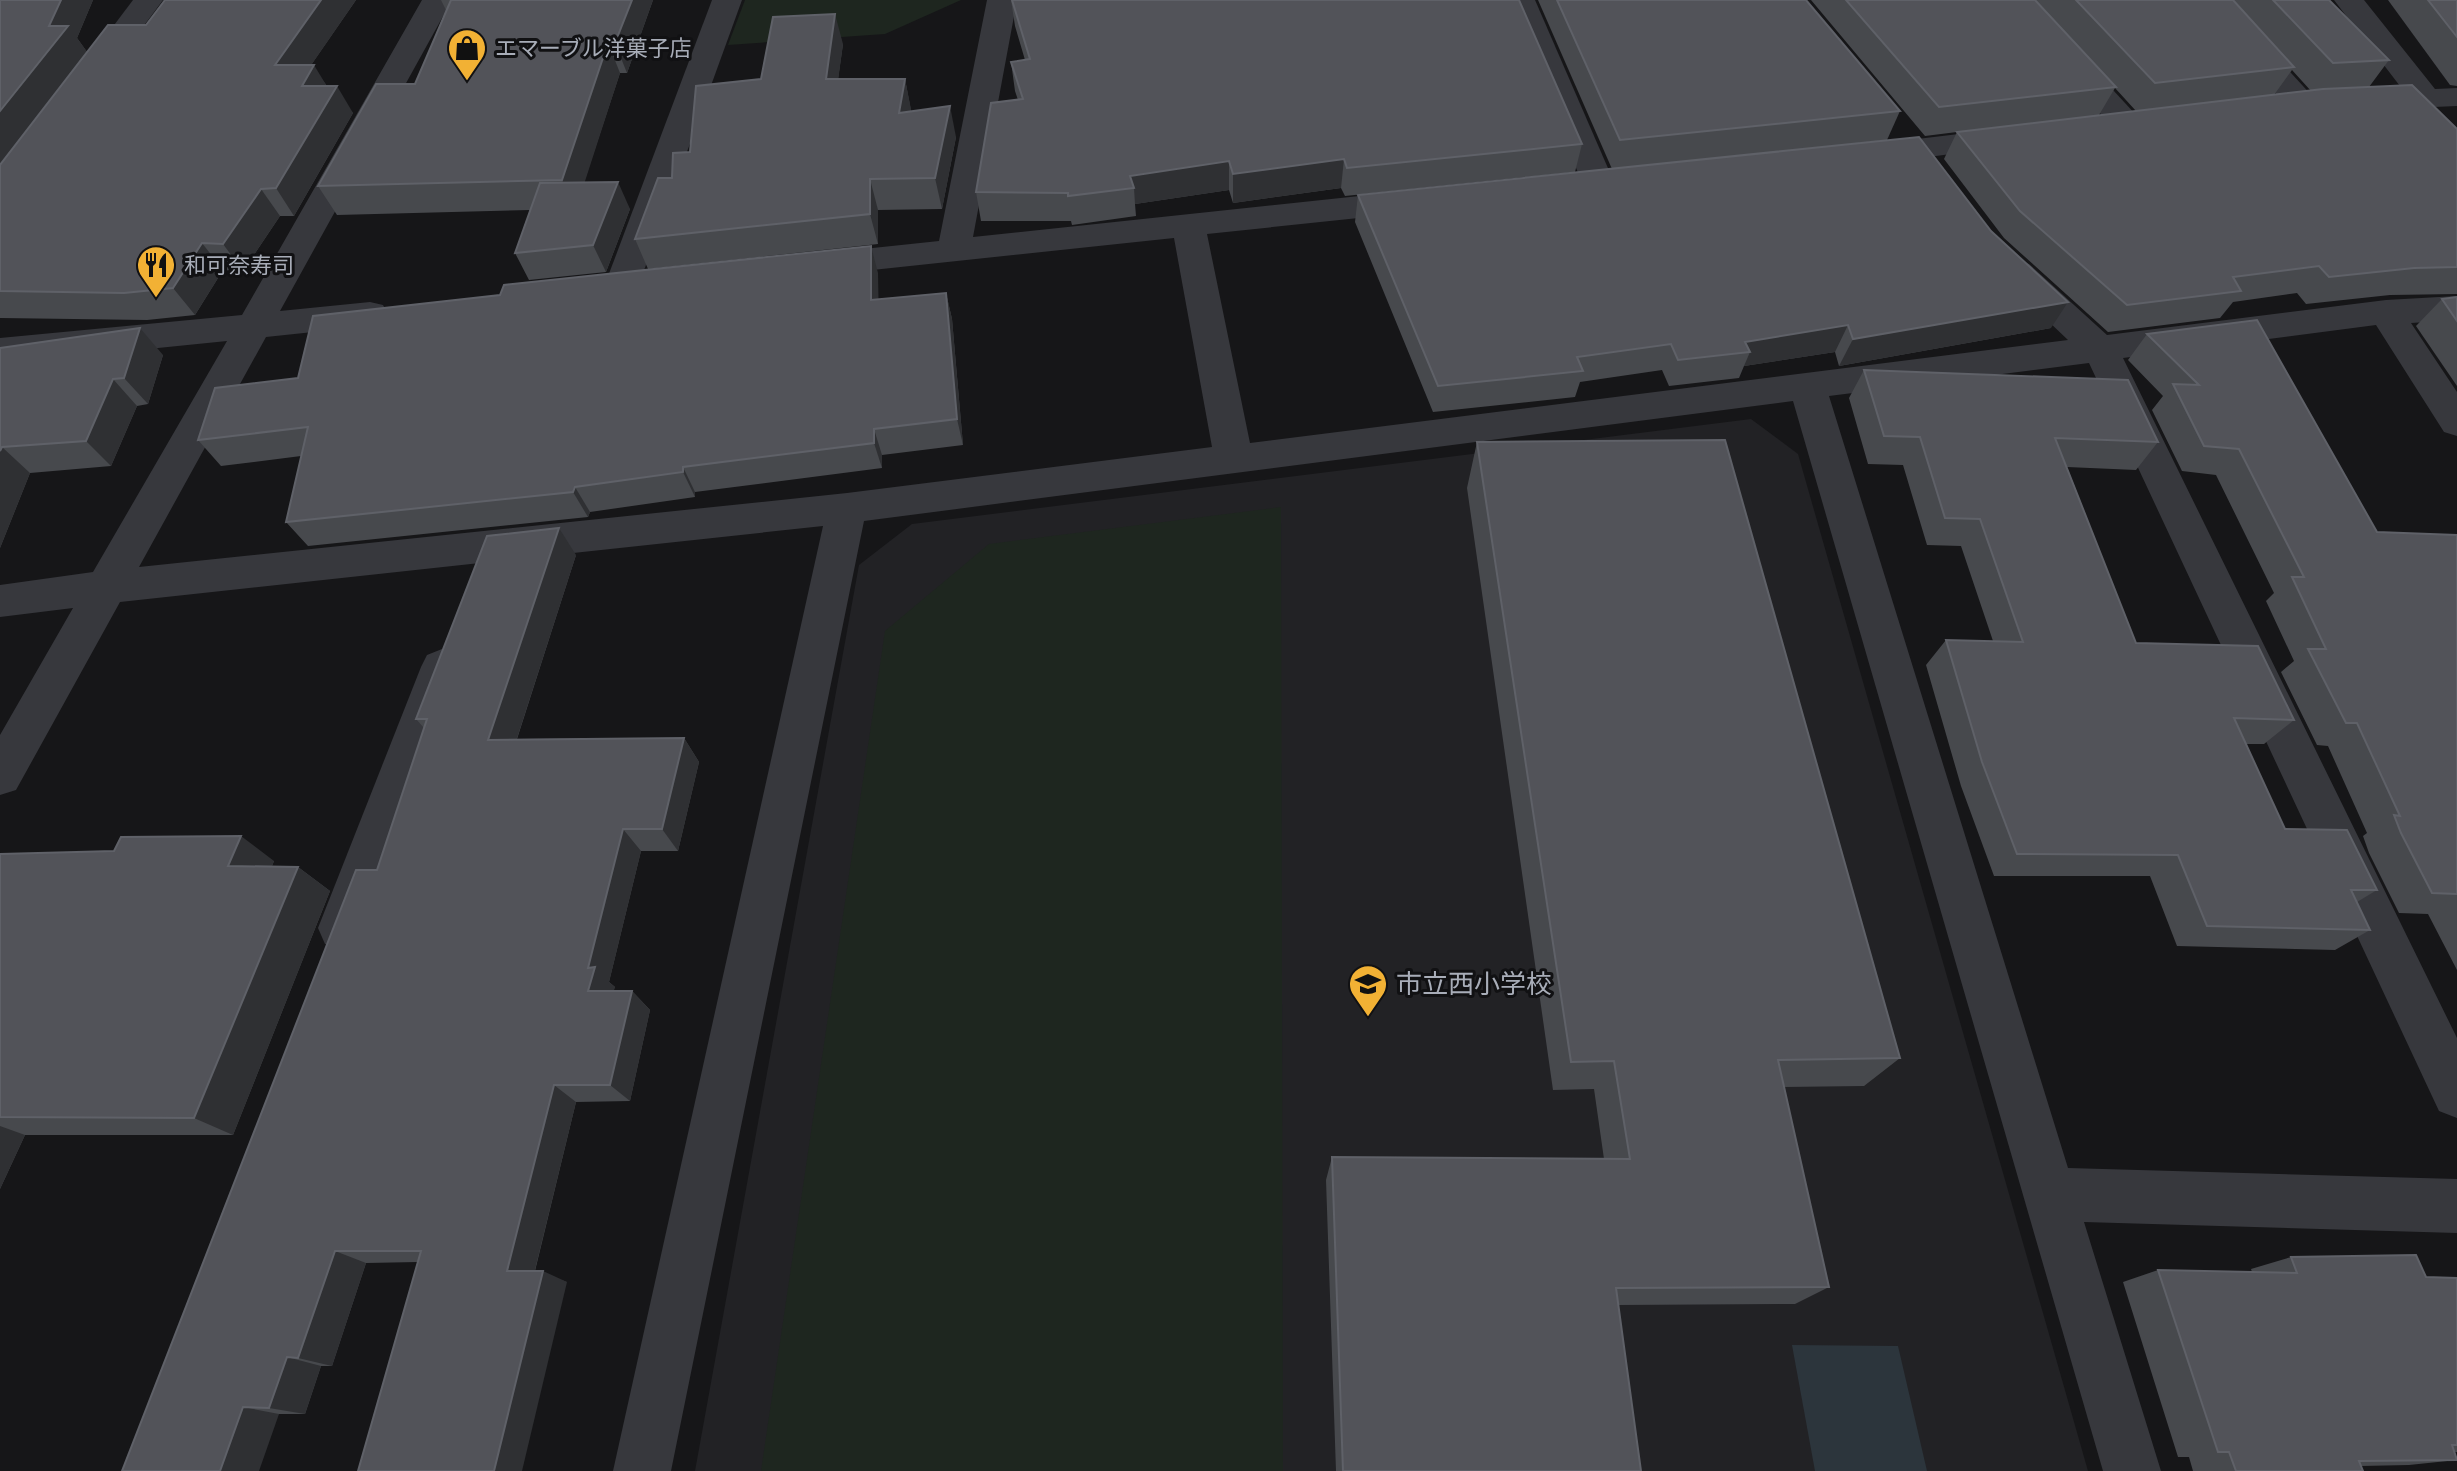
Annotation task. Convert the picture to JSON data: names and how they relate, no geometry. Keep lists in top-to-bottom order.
{
  "places": {
    "shop": ["エマーブル洋菓子店"],
    "restaurant": ["和可奈寿司"],
    "school or university": ["市立西小学校"]
  }
}
